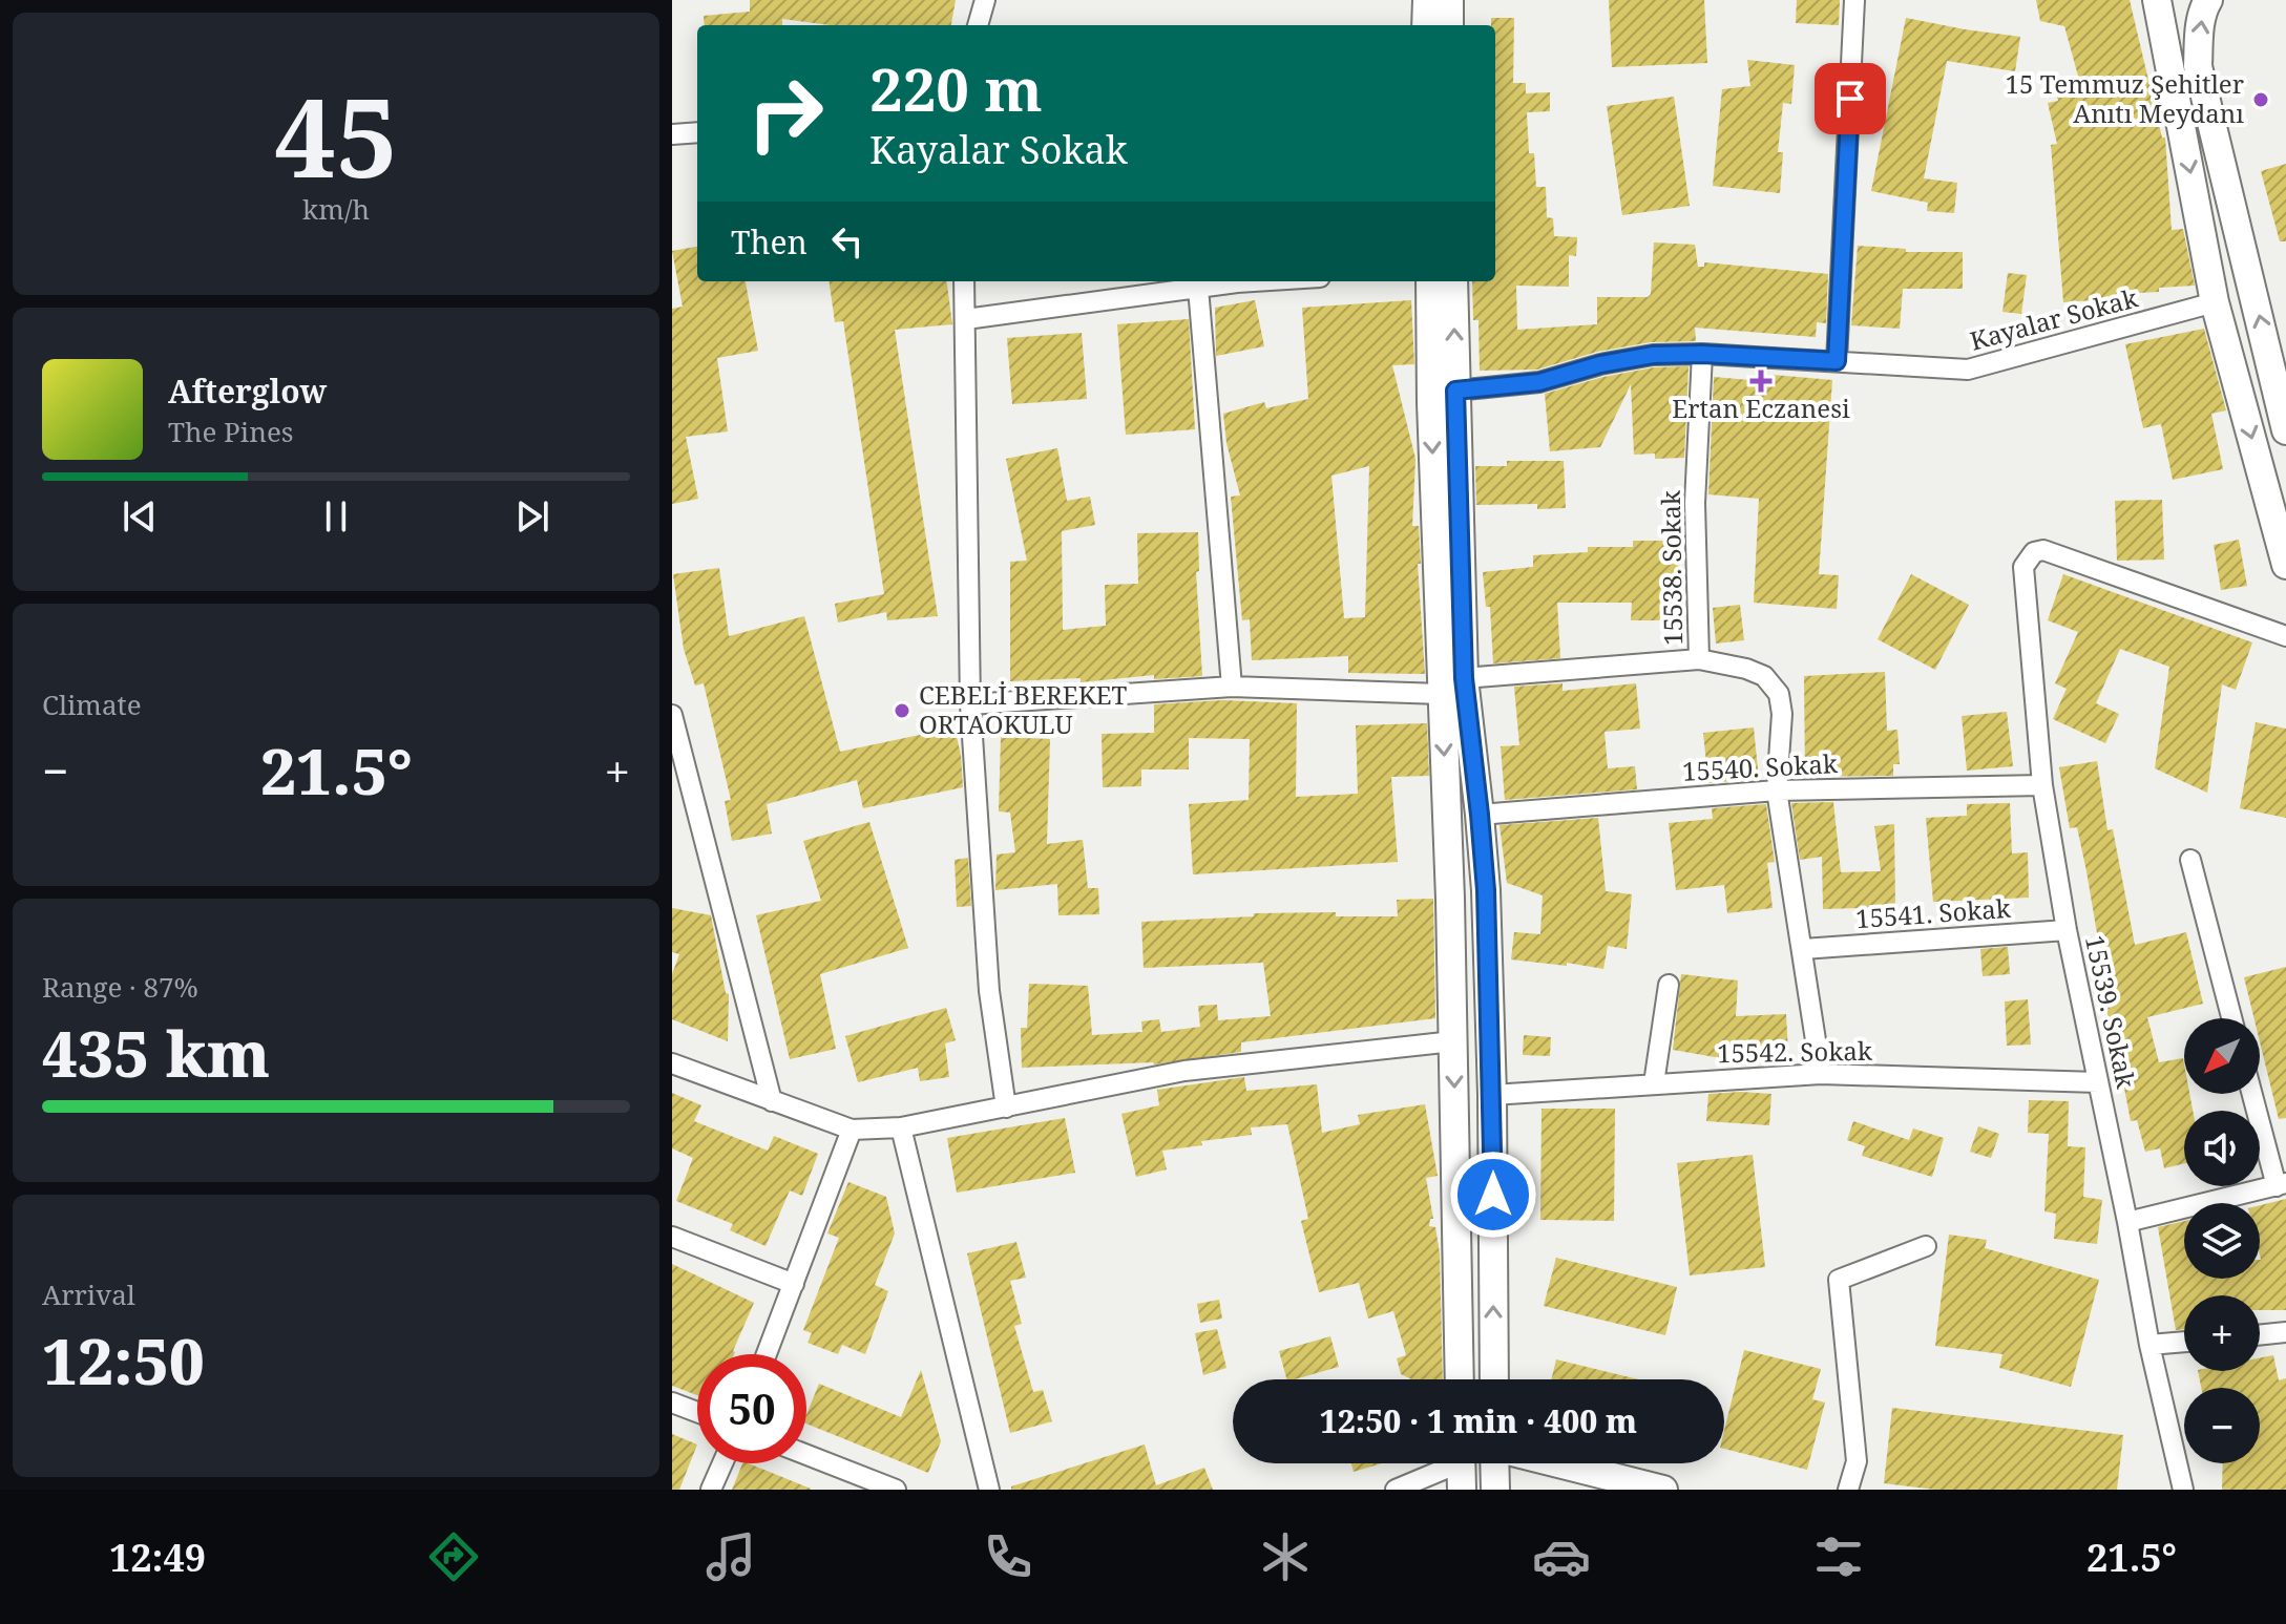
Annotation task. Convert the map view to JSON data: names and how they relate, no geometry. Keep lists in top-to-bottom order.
{
  "streets": {
    "street": [
      "Kayalar Sokak",
      "15538. Sokak",
      "15540. Sokak",
      "15541. Sokak",
      "15539. Sokak",
      "15542. Sokak"
    ]
  },
  "crossings": [
    ["Kayalar Sokak", "15538. Sokak"],
    ["15538. Sokak", "15540. Sokak"],
    ["15538. Sokak", "15541. Sokak"],
    ["15538. Sokak", "15542. Sokak"],
    ["15540. Sokak", "15539. Sokak"],
    ["15541. Sokak", "15539. Sokak"],
    ["15539. Sokak", "15542. Sokak"]
  ],
  "places": {
    "other": ["15 Temmuz Şehitler Anıtı Meydanı", "CEBELİ BEREKET ORTAOKULU"],
    "health": ["Ertan Eczanesi"]
  },
  "north": "bottom left",
  "page": {
    "tile": [
      ["45", "km/h"],
      "Climate",
      ["Range · 87%", "435 km"],
      ["Arrival", "12:50"]
    ],
    "turn": ["220 m", "Kayalar Sokak"],
    "then": "Then",
    "song": ["Afterglow", "The Pines"],
    "heat": ["−", "21.5°", "+"],
    "map_buttons": ["+", "−"],
    "limit": "50",
    "trip": "12:50 · 1 min · 400 m",
    "tabs": ["12:49", "21.5°"]
  }
}
